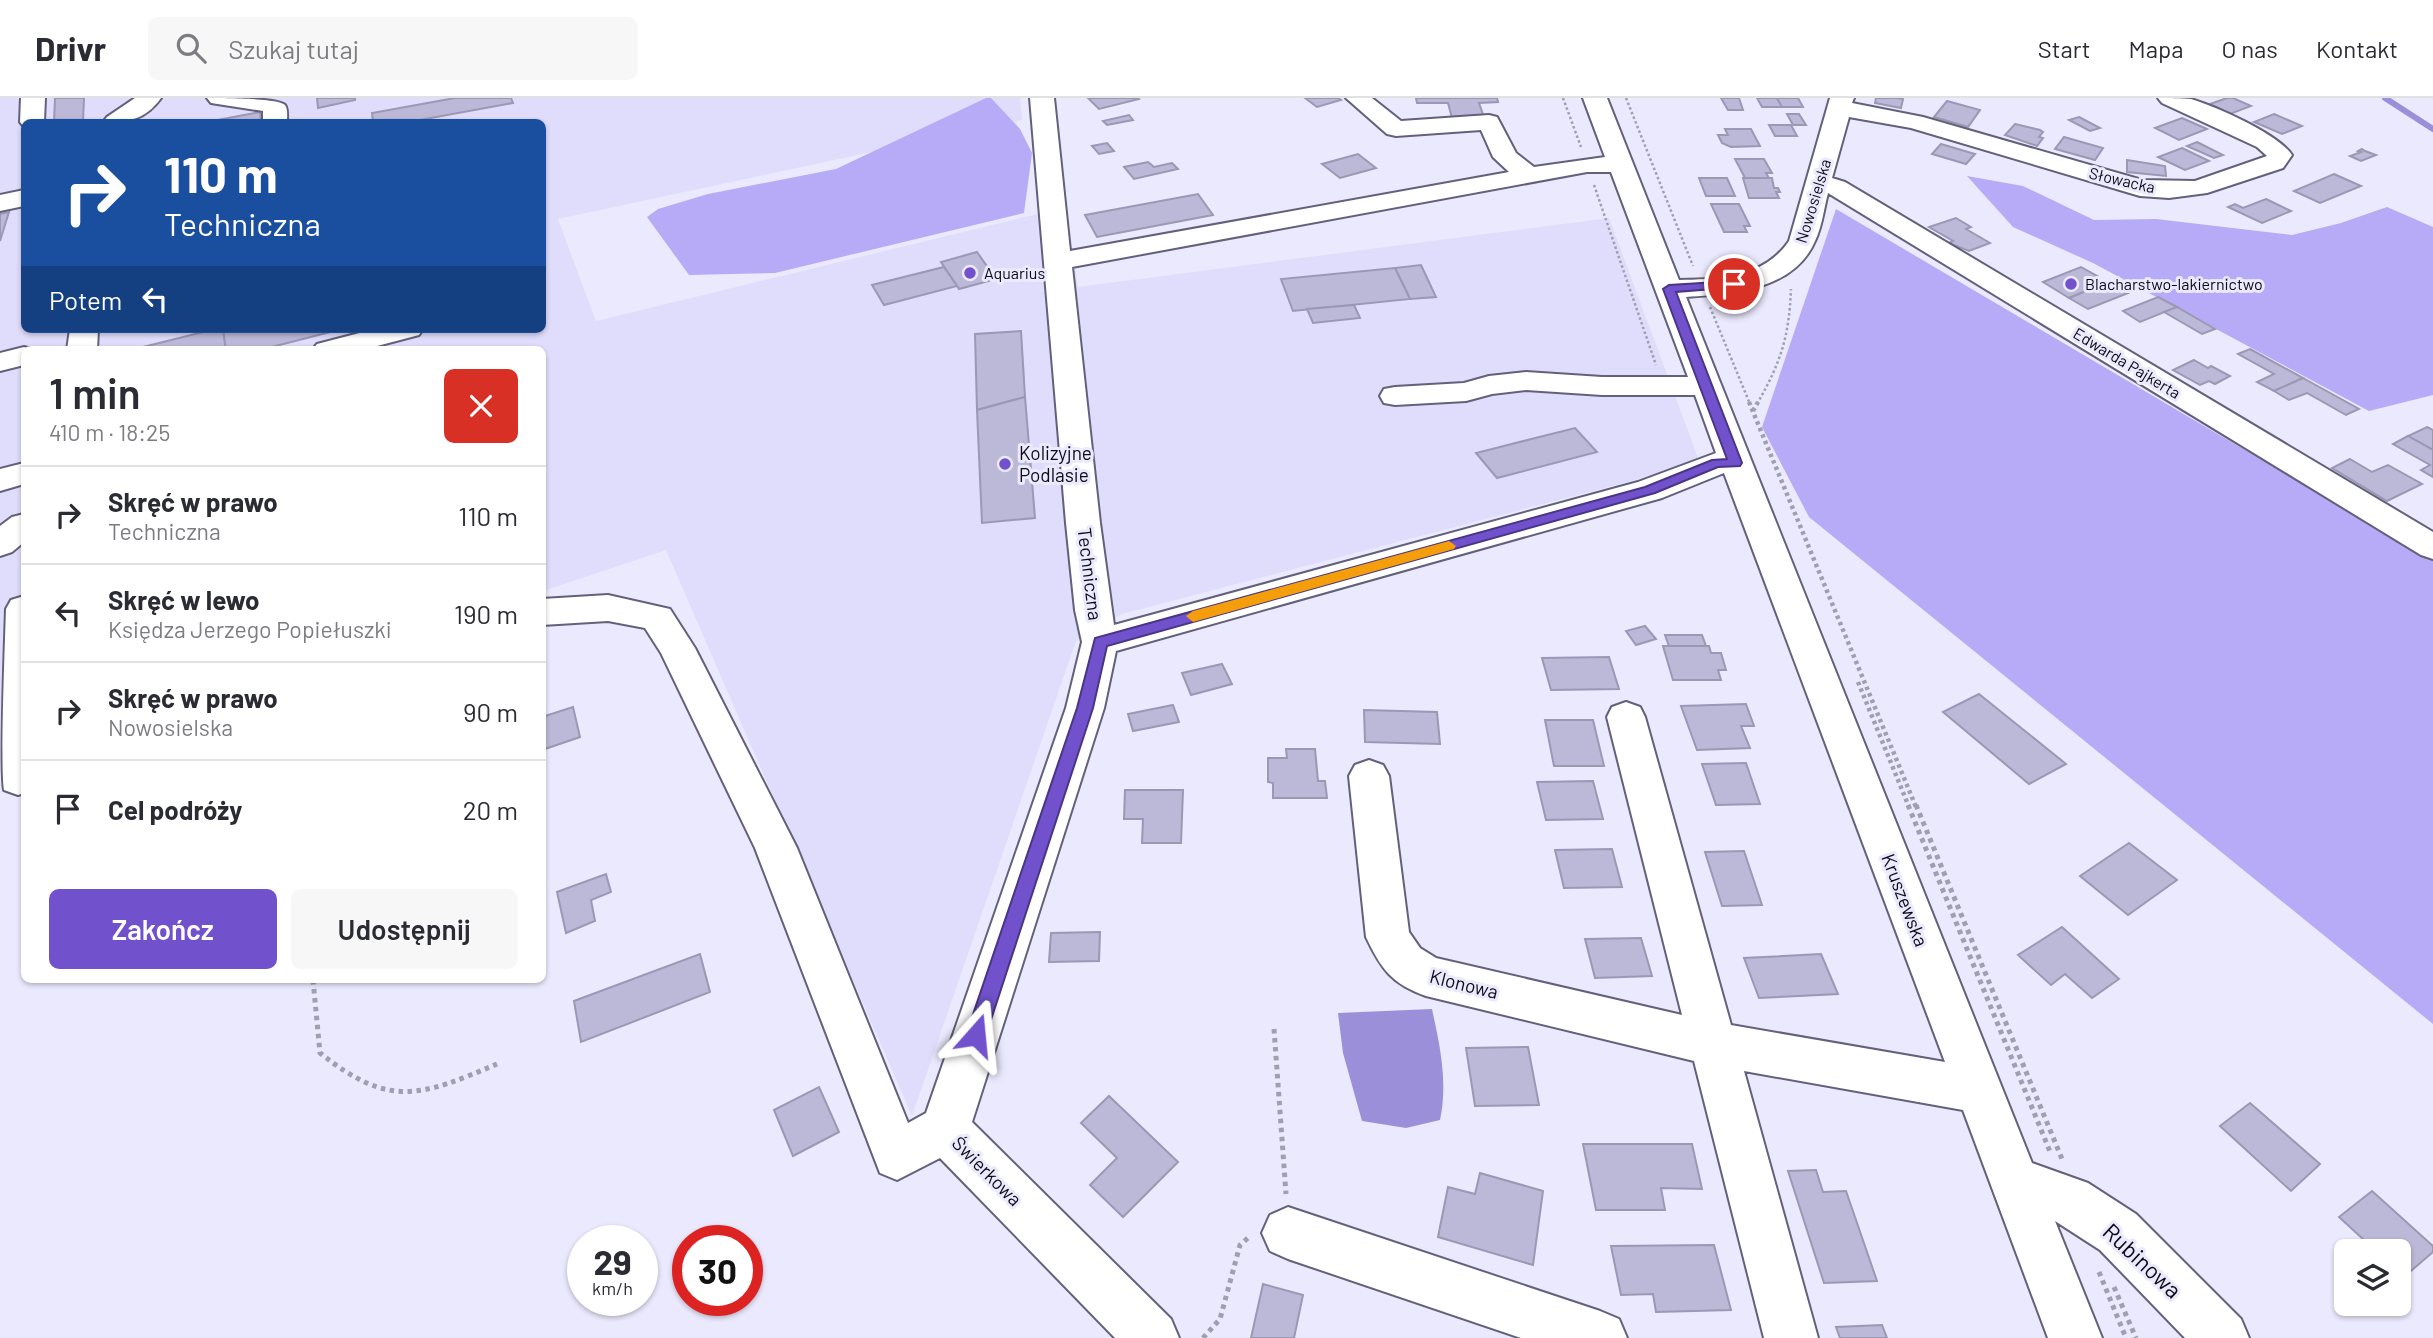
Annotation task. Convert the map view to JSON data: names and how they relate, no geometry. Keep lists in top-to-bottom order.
{
  "streets": {
    "street": [
      "Słowacka",
      "Nowosielska",
      "Edwarda Pajkerta",
      "Techniczna",
      "Kruszewska",
      "Klonowa",
      "Świerkowa",
      "Rubinowa"
    ]
  },
  "crossings": [
    ["Słowacka", "Nowosielska"],
    ["Nowosielska", "Edwarda Pajkerta"],
    ["Nowosielska", "Kruszewska"],
    ["Techniczna", "Kruszewska"],
    ["Techniczna", "Świerkowa"],
    ["Kruszewska", "Klonowa"],
    ["Kruszewska", "Rubinowa"]
  ],
  "places": ["Aquarius", "Blacharstwo-lakiernictwo", "Kolizyjne Podlasie"],
  "page": {
    "header": "Drivr",
    "search": "Szukaj tutaj",
    "nav": [
      "Start",
      "Mapa",
      "O nas",
      "Kontakt"
    ],
    "turn": ["110 m", "Techniczna"],
    "then": "Potem",
    "heading": ["1 min", "410 m · 18:25"],
    "list": [
      {
        "name": "Skręć w prawo",
        "note": "Techniczna",
        "value": "110 m"
      },
      {
        "name": "Skręć w lewo",
        "note": "Księdza Jerzego Popiełuszki",
        "value": "190 m"
      },
      {
        "name": "Skręć w prawo",
        "note": "Nowosielska",
        "value": "90 m"
      },
      {
        "name": "Cel podróży",
        "value": "20 m"
      }
    ],
    "buttons": ["Zakończ", "Udostępnij"],
    "speed": "29 km/h",
    "limit": "30"
  }
}
